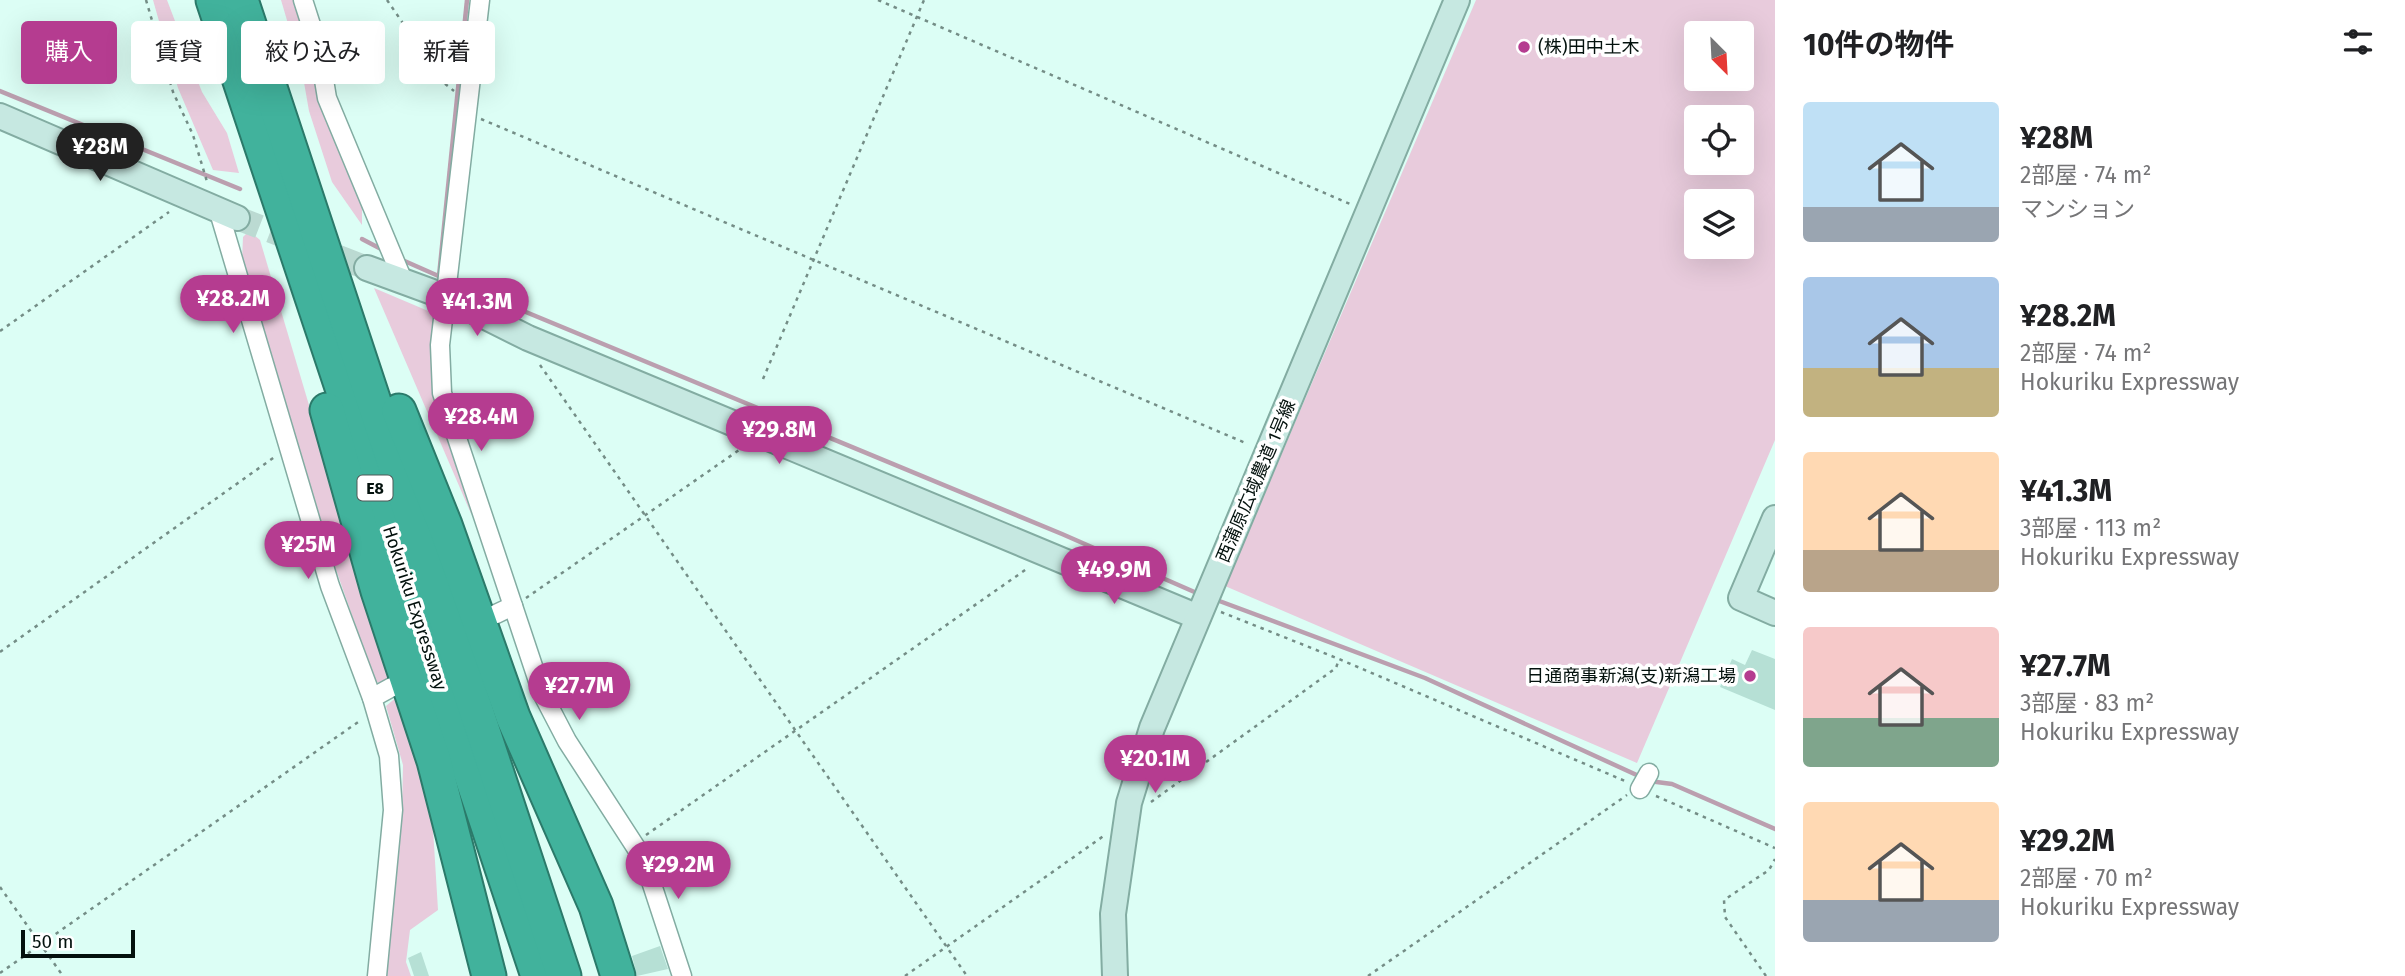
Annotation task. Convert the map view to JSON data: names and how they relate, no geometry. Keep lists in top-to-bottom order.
{
  "streets": {
    "highway": ["E8", "Hokuriku Expressway"],
    "street": ["西蒲原広域農道 1号線"]
  },
  "places": ["(株)田中土木", "日通商事新潟(支)新潟工場"],
  "scale_bar": "50 m",
  "north": "bottom right",
  "page": {
    "heading": "10件の物件",
    "chip": [
      "購入",
      "賃貸",
      "絞り込み",
      "新着"
    ],
    "list": [
      {
        "name": "¥28M",
        "note": "2部屋 · 74 m² · マンション"
      },
      {
        "name": "¥28.2M",
        "note": "2部屋 · 74 m² · Hokuriku Expressway"
      },
      {
        "name": "¥41.3M",
        "note": "3部屋 · 113 m² · Hokuriku Expressway"
      },
      {
        "name": "¥27.7M",
        "note": "3部屋 · 83 m² · Hokuriku Expressway"
      },
      {
        "name": "¥29.2M",
        "note": "2部屋 · 70 m² · Hokuriku Expressway"
      }
    ],
    "price": [
      "¥28M",
      "¥28.2M",
      "¥41.3M",
      "¥28.4M",
      "¥29.8M",
      "¥25M",
      "¥49.9M",
      "¥27.7M",
      "¥20.1M",
      "¥29.2M"
    ],
    "scale": "50 m"
  }
}
